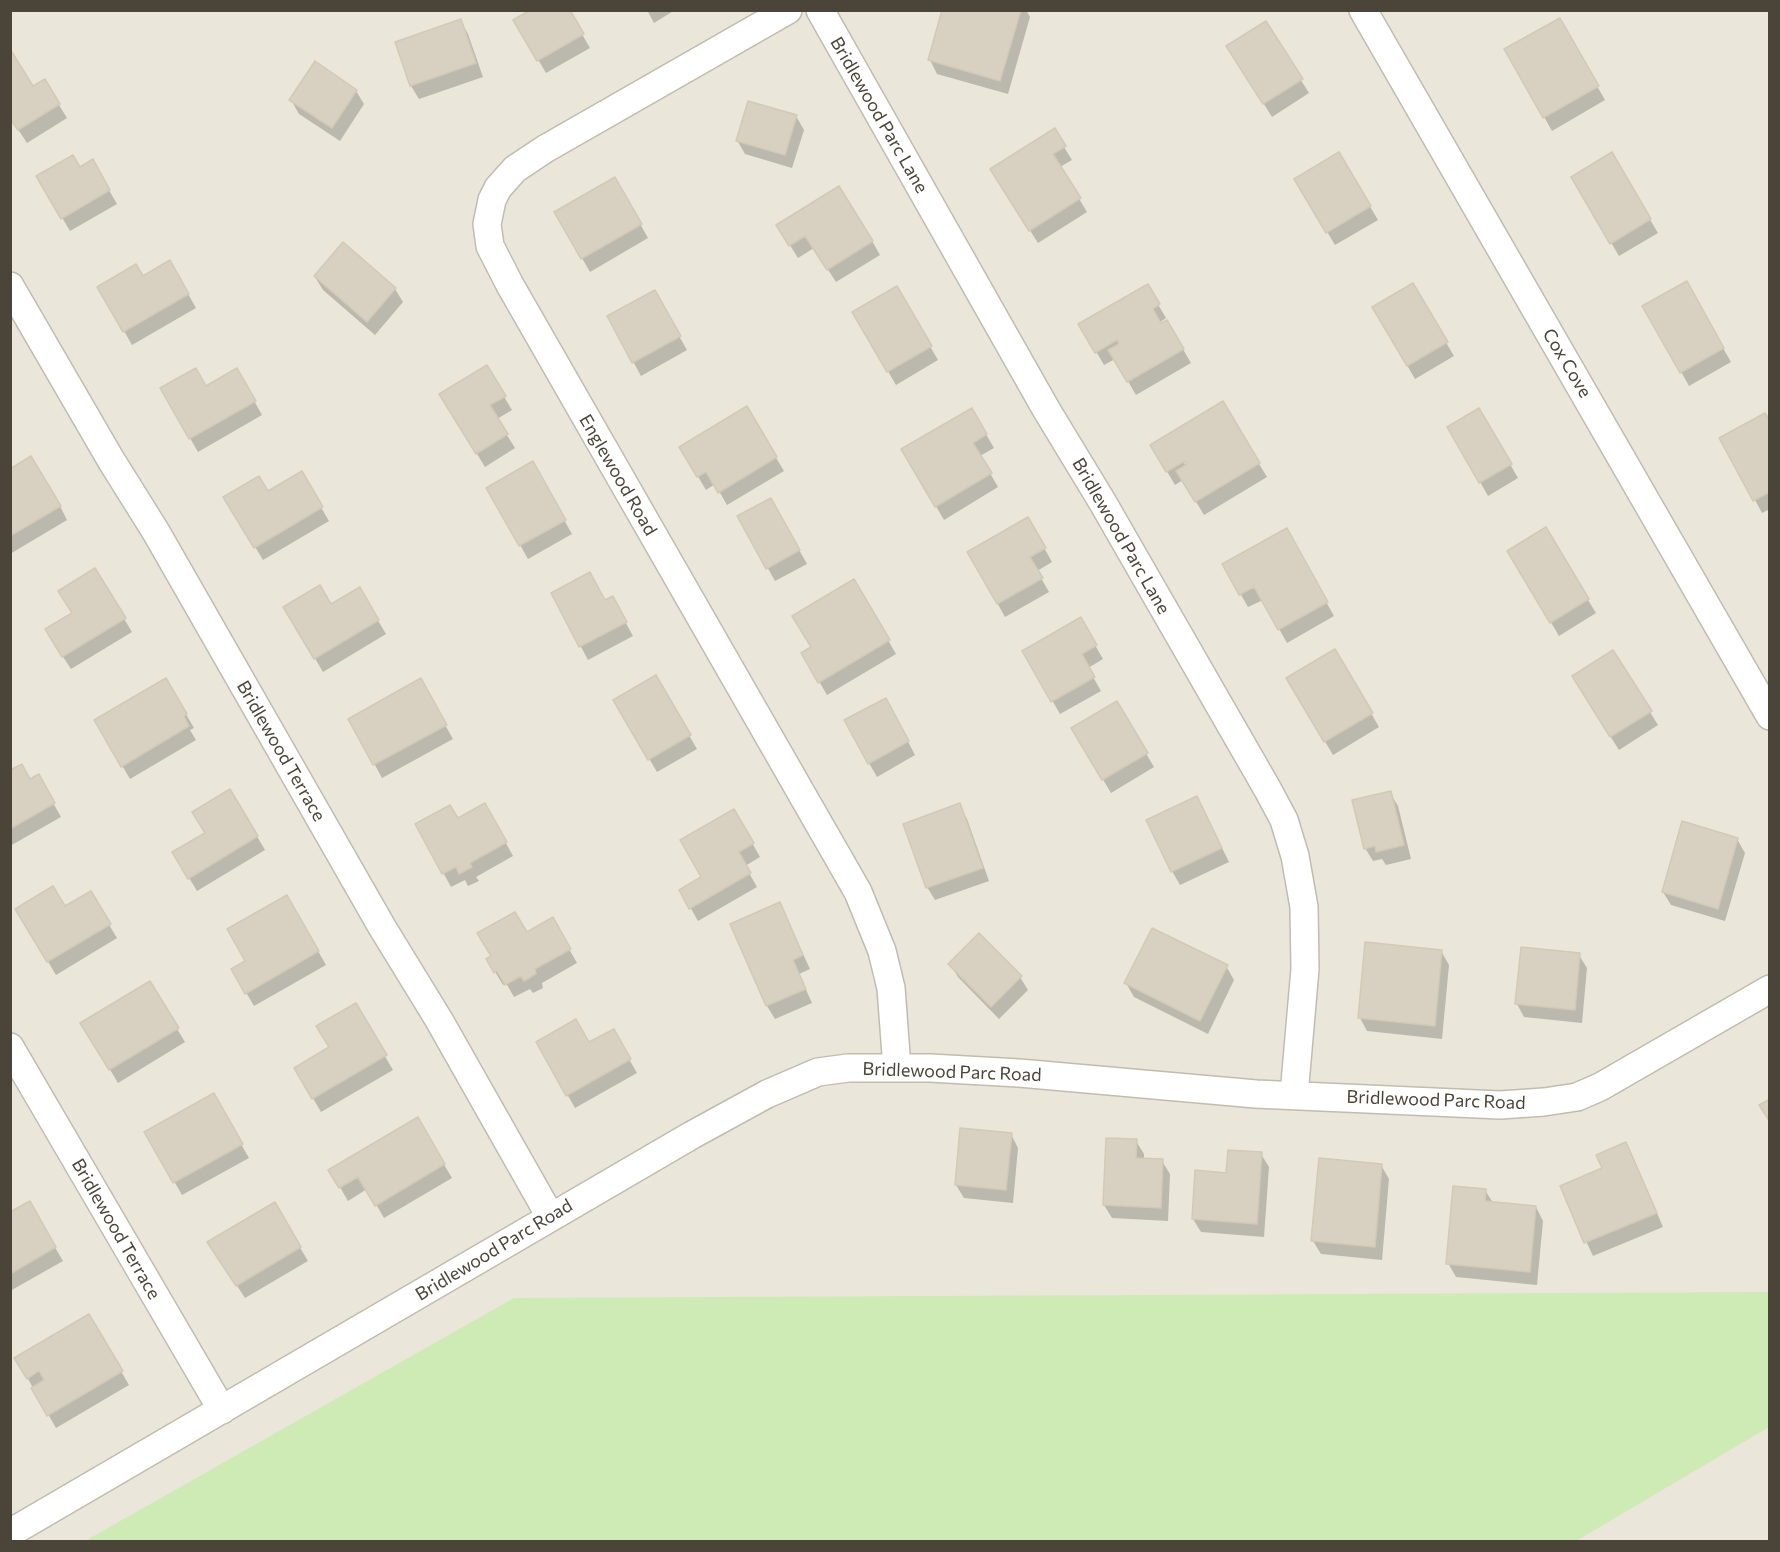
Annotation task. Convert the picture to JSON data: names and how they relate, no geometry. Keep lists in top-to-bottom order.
{
  "streets": {
    "street": [
      "Bridlewood Parc Lane",
      "Cox Cove",
      "Englewood Road",
      "Bridlewood Terrace",
      "Bridlewood Parc Road"
    ]
  },
  "crossings": [
    ["Bridlewood Parc Lane", "Bridlewood Parc Road"],
    ["Englewood Road", "Bridlewood Parc Road"],
    ["Bridlewood Terrace", "Bridlewood Parc Road"]
  ]
}
